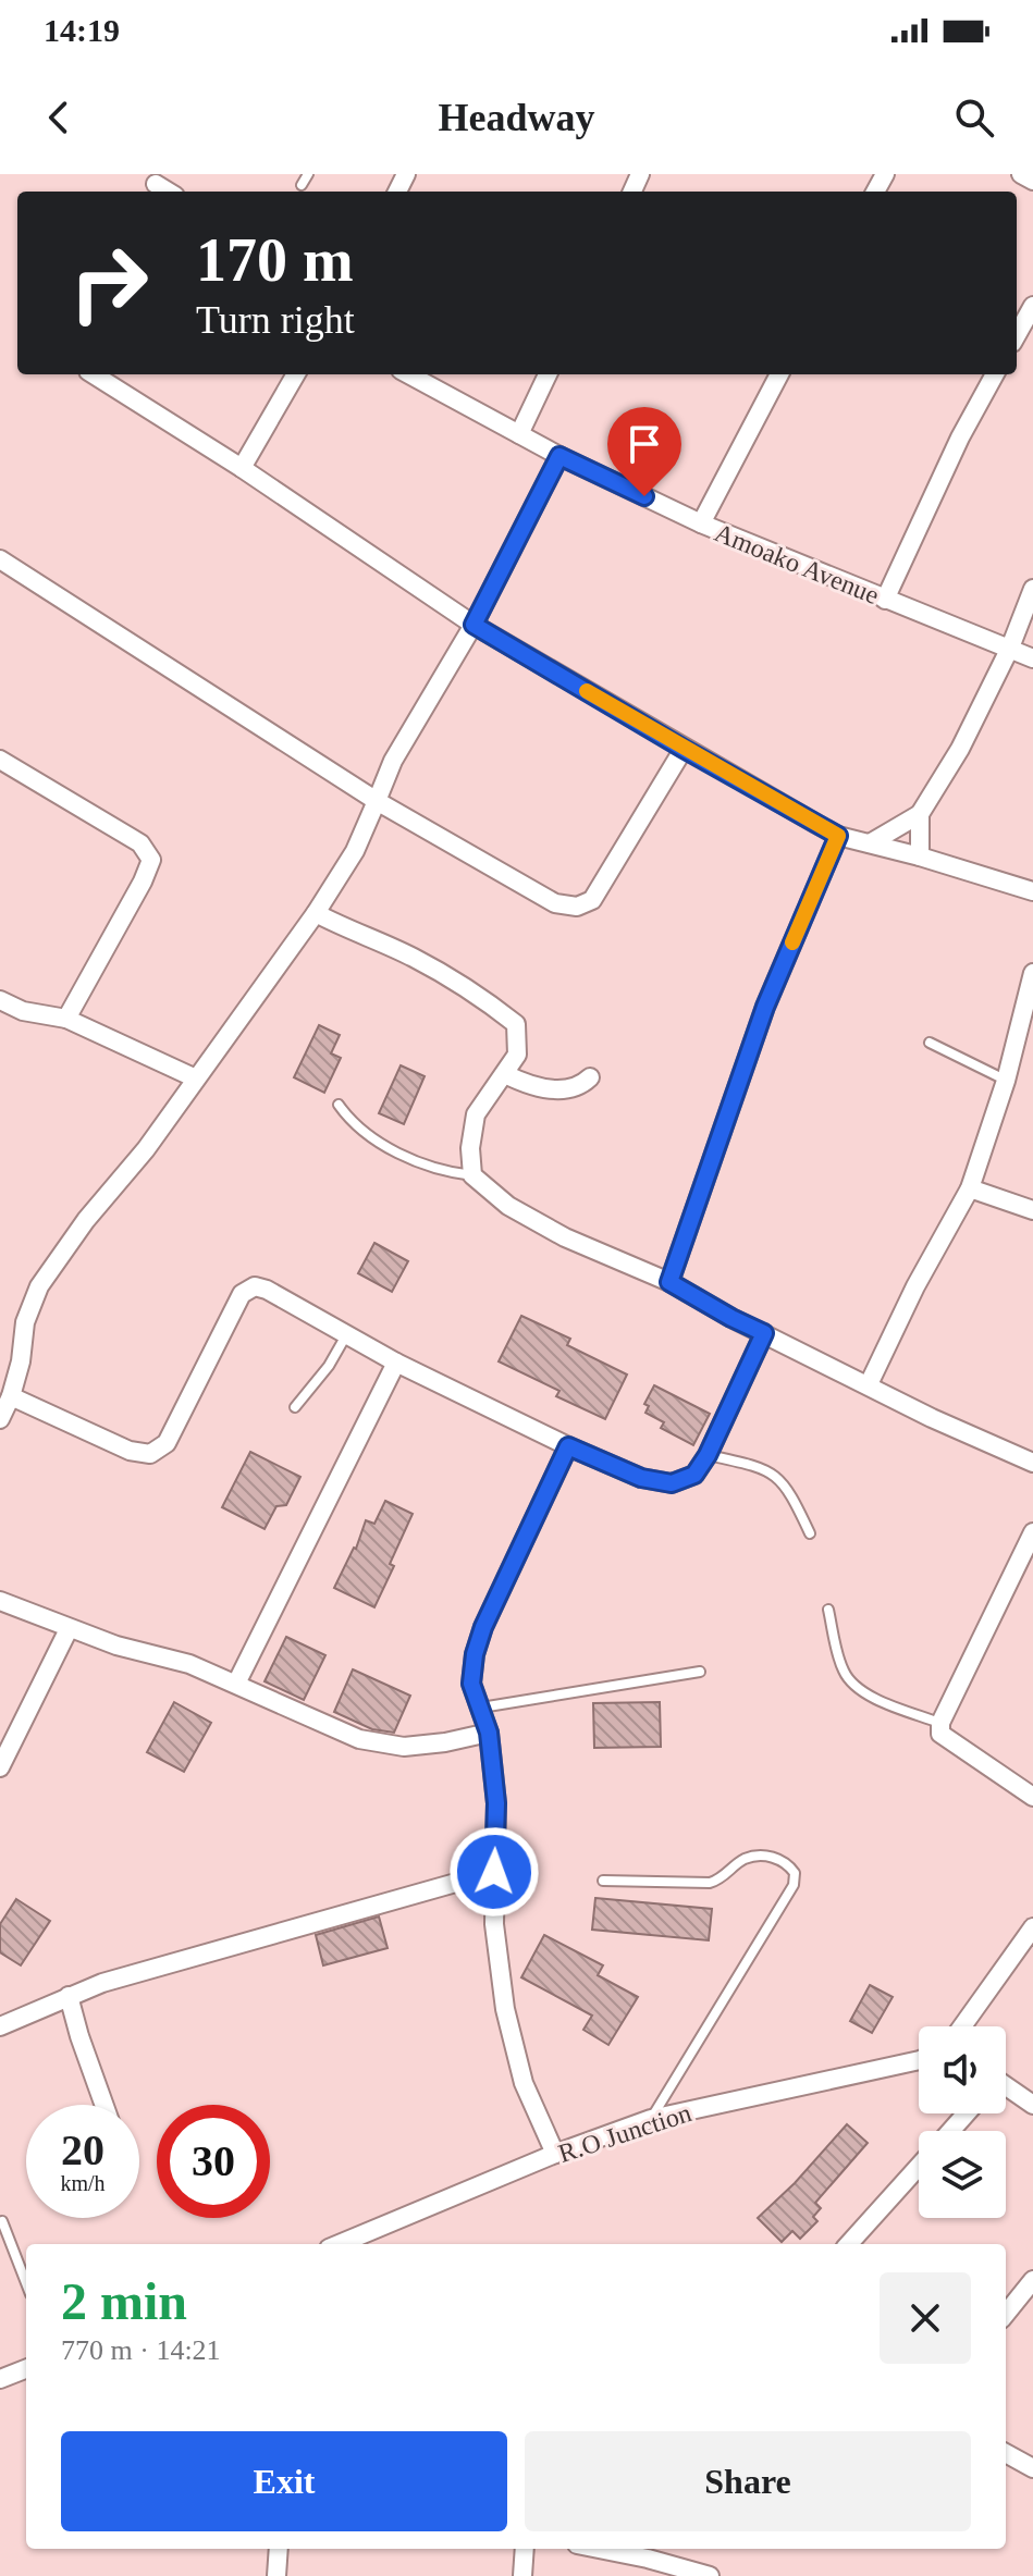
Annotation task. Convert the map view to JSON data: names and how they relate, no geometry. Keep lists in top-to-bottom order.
{
  "streets": {
    "street": ["Amoako Avenue", "R.O Junction"]
  },
  "page": {
    "status": "14:19",
    "header": "Headway",
    "turn": ["170 m", "Turn right"],
    "speed": "20 km/h",
    "limit": "30",
    "heading": ["2 min", "770 m · 14:21"],
    "buttons": ["Exit", "Share"]
  }
}
